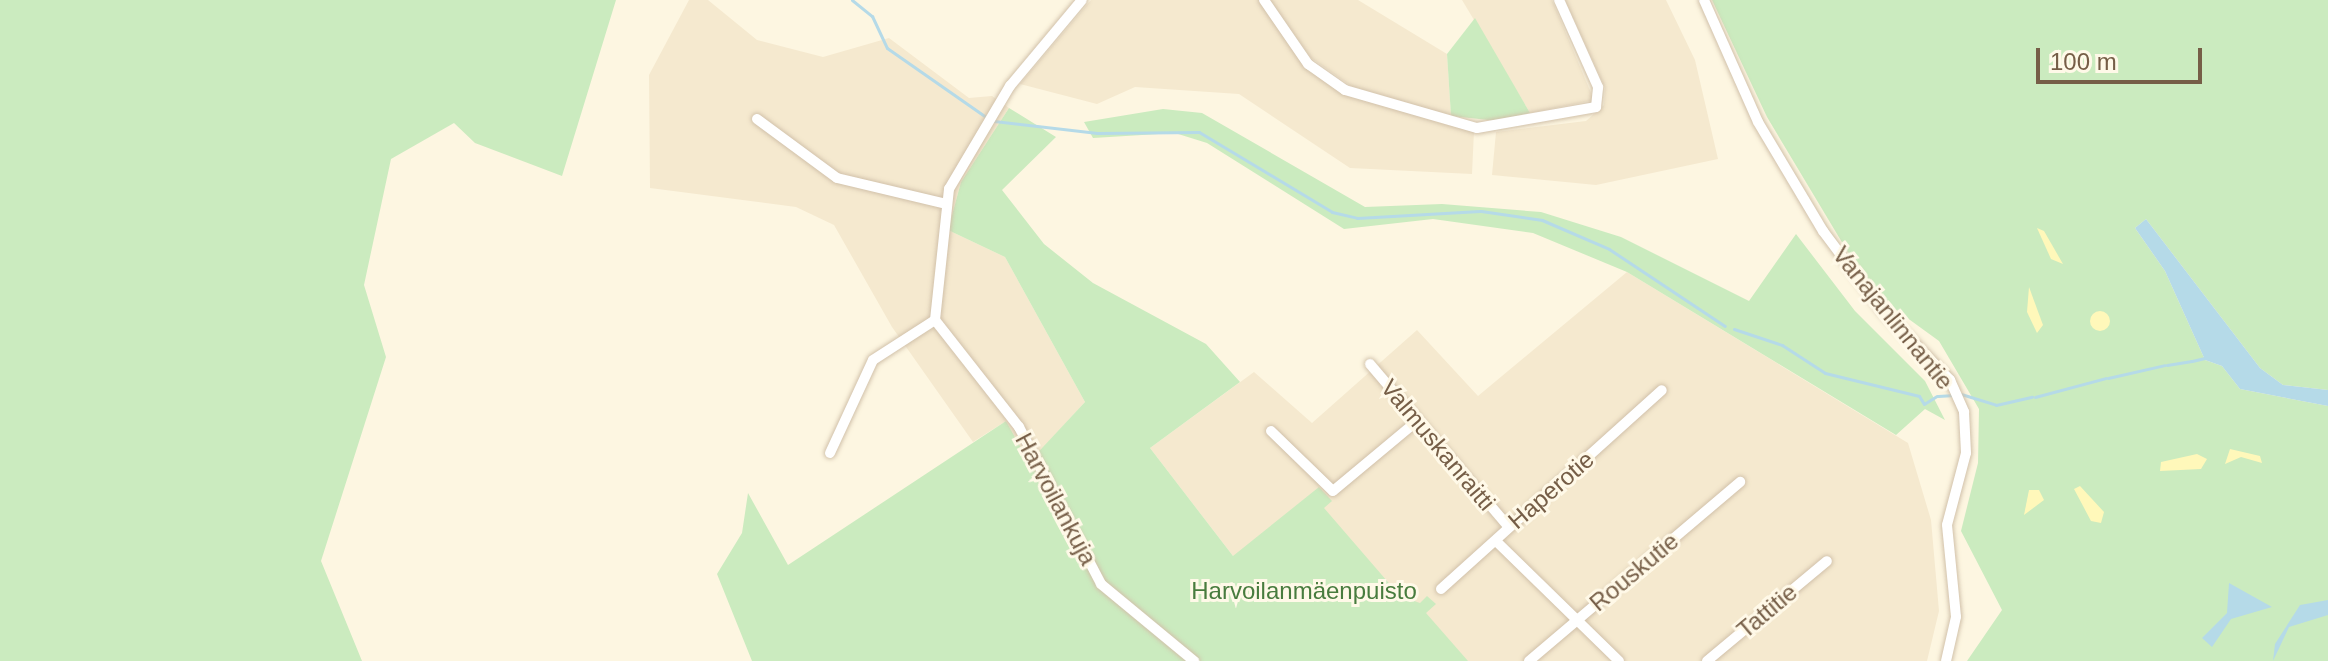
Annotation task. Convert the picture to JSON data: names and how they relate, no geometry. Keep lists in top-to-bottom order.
{
  "streets": {
    "street": [
      "Vanajanlinnantie",
      "Valmuskanraitti",
      "Haperotie",
      "Harvoilankuja",
      "Rouskutie",
      "Tattitie"
    ]
  },
  "crossings": [
    ["Valmuskanraitti", "Haperotie"],
    ["Valmuskanraitti", "Rouskutie"]
  ],
  "parks": ["Harvoilanmäenpuisto"],
  "scale_bar": "100 m"
}
